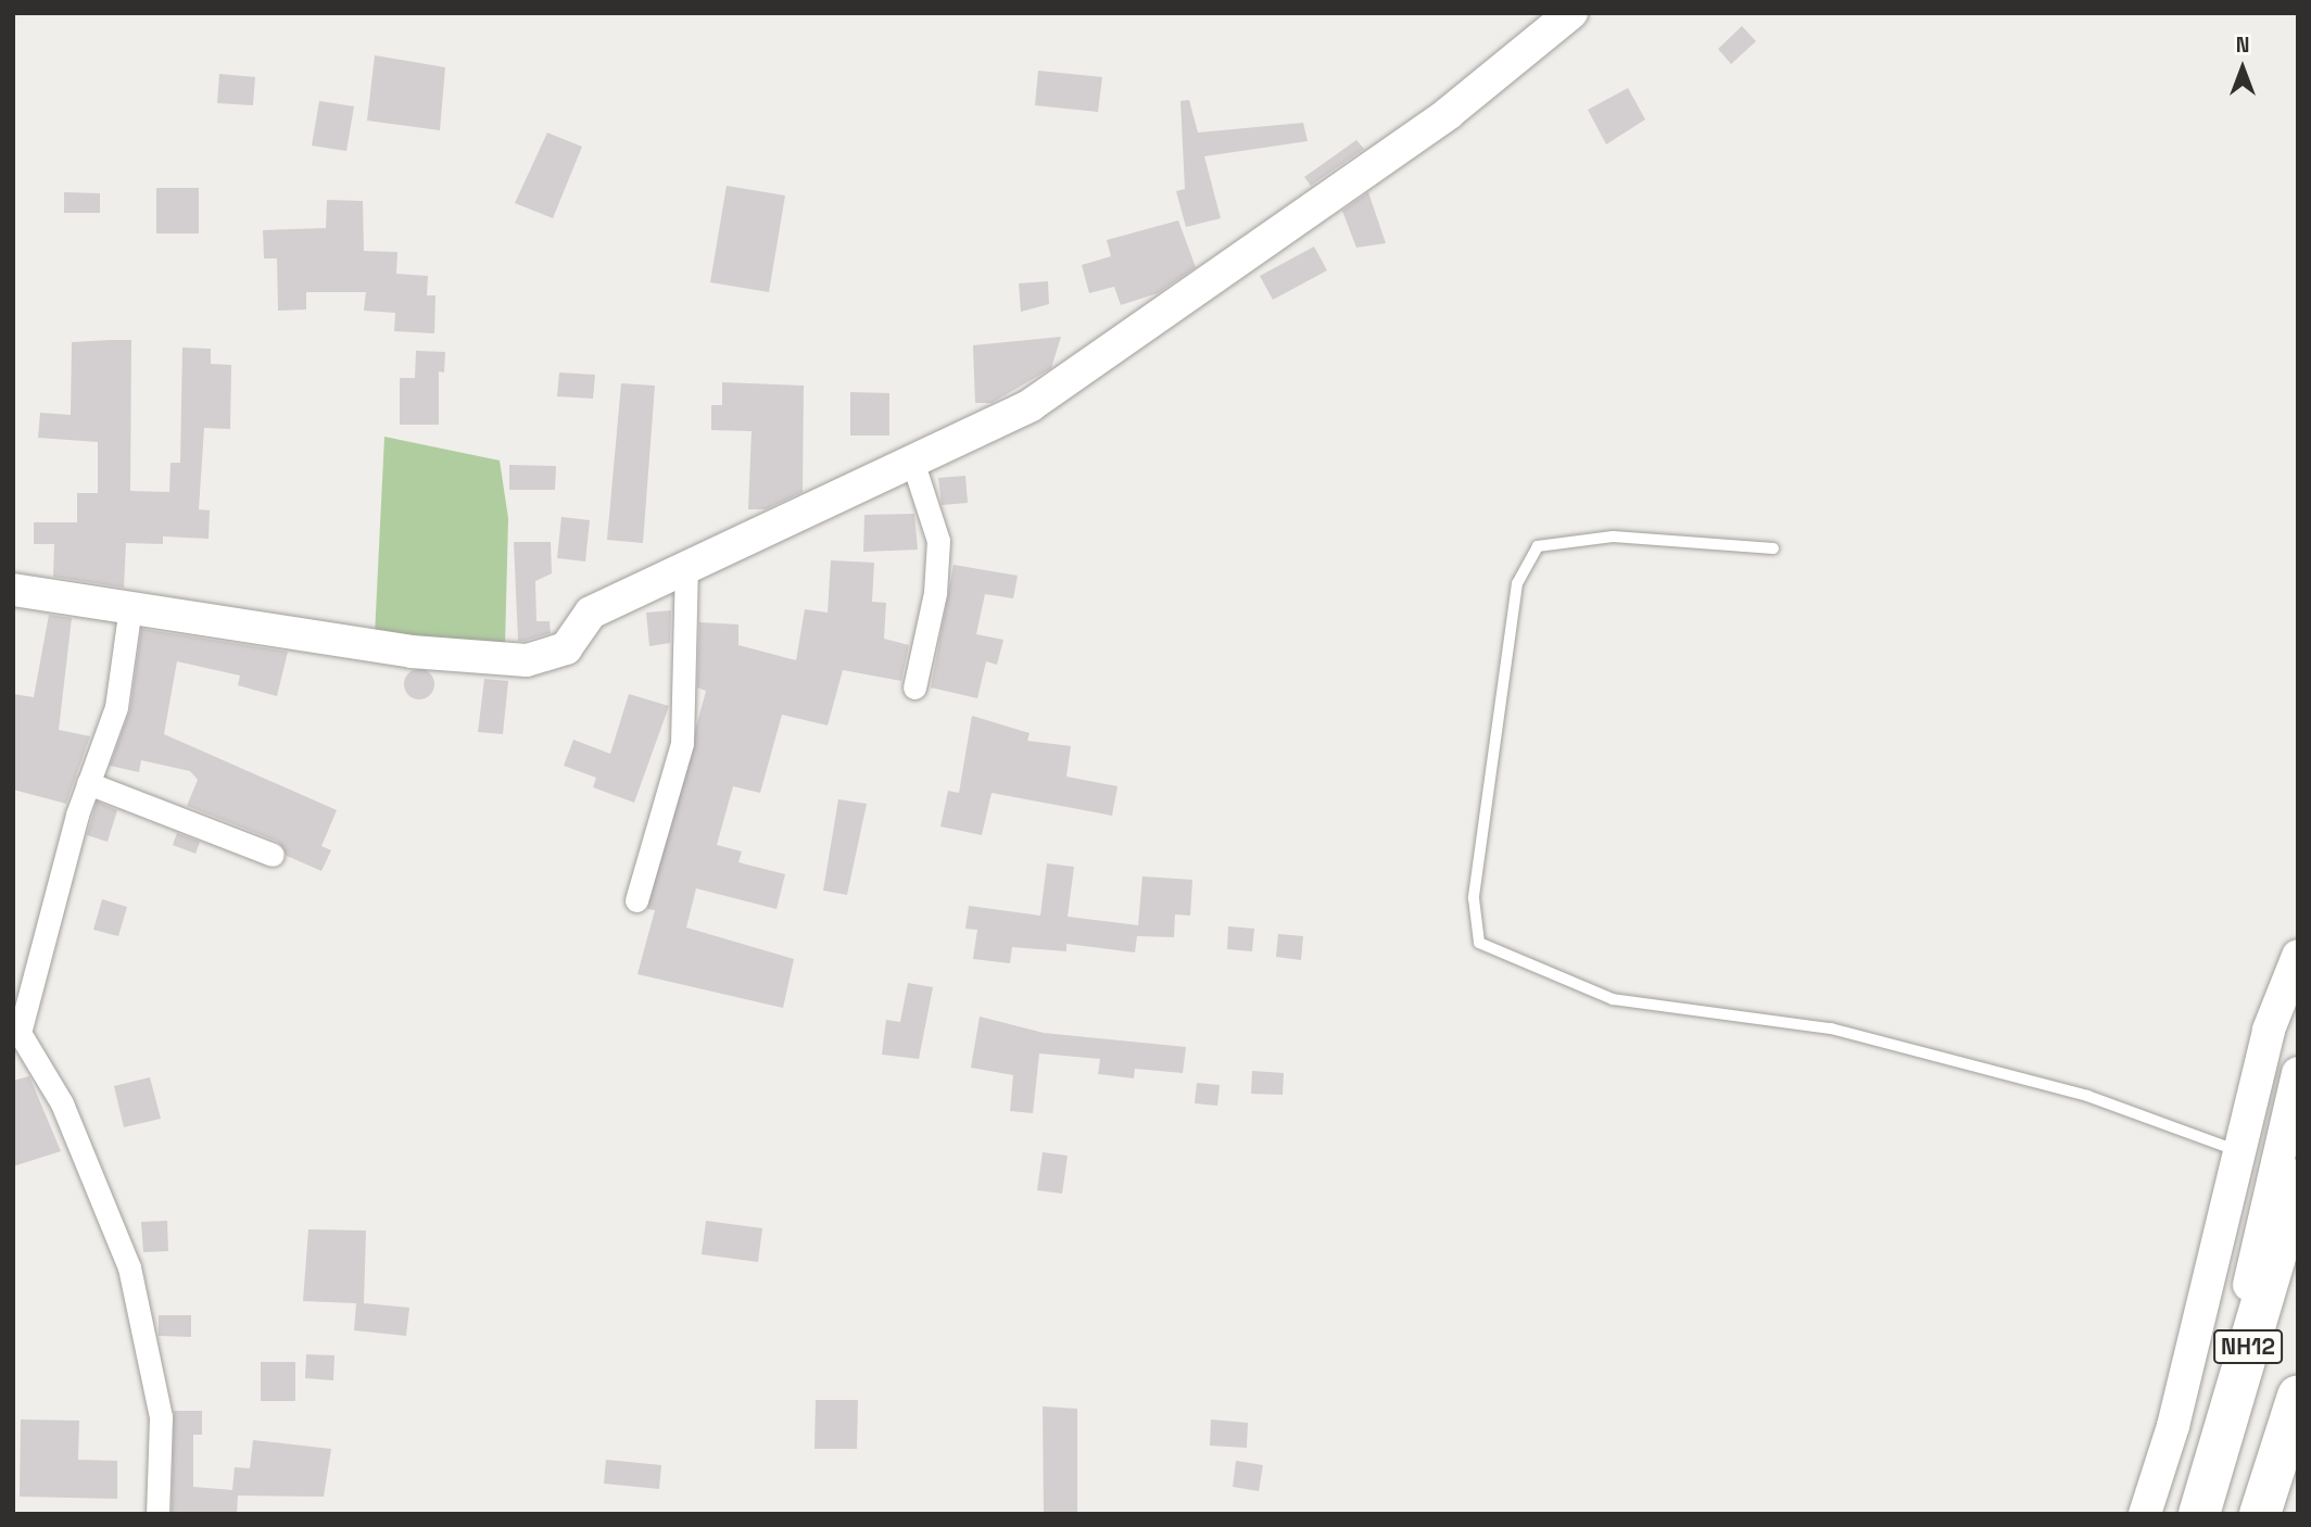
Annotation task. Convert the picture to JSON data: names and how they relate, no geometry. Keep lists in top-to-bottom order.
{
  "streets": {
    "highway": ["NH12"]
  },
  "north": "top"
}
